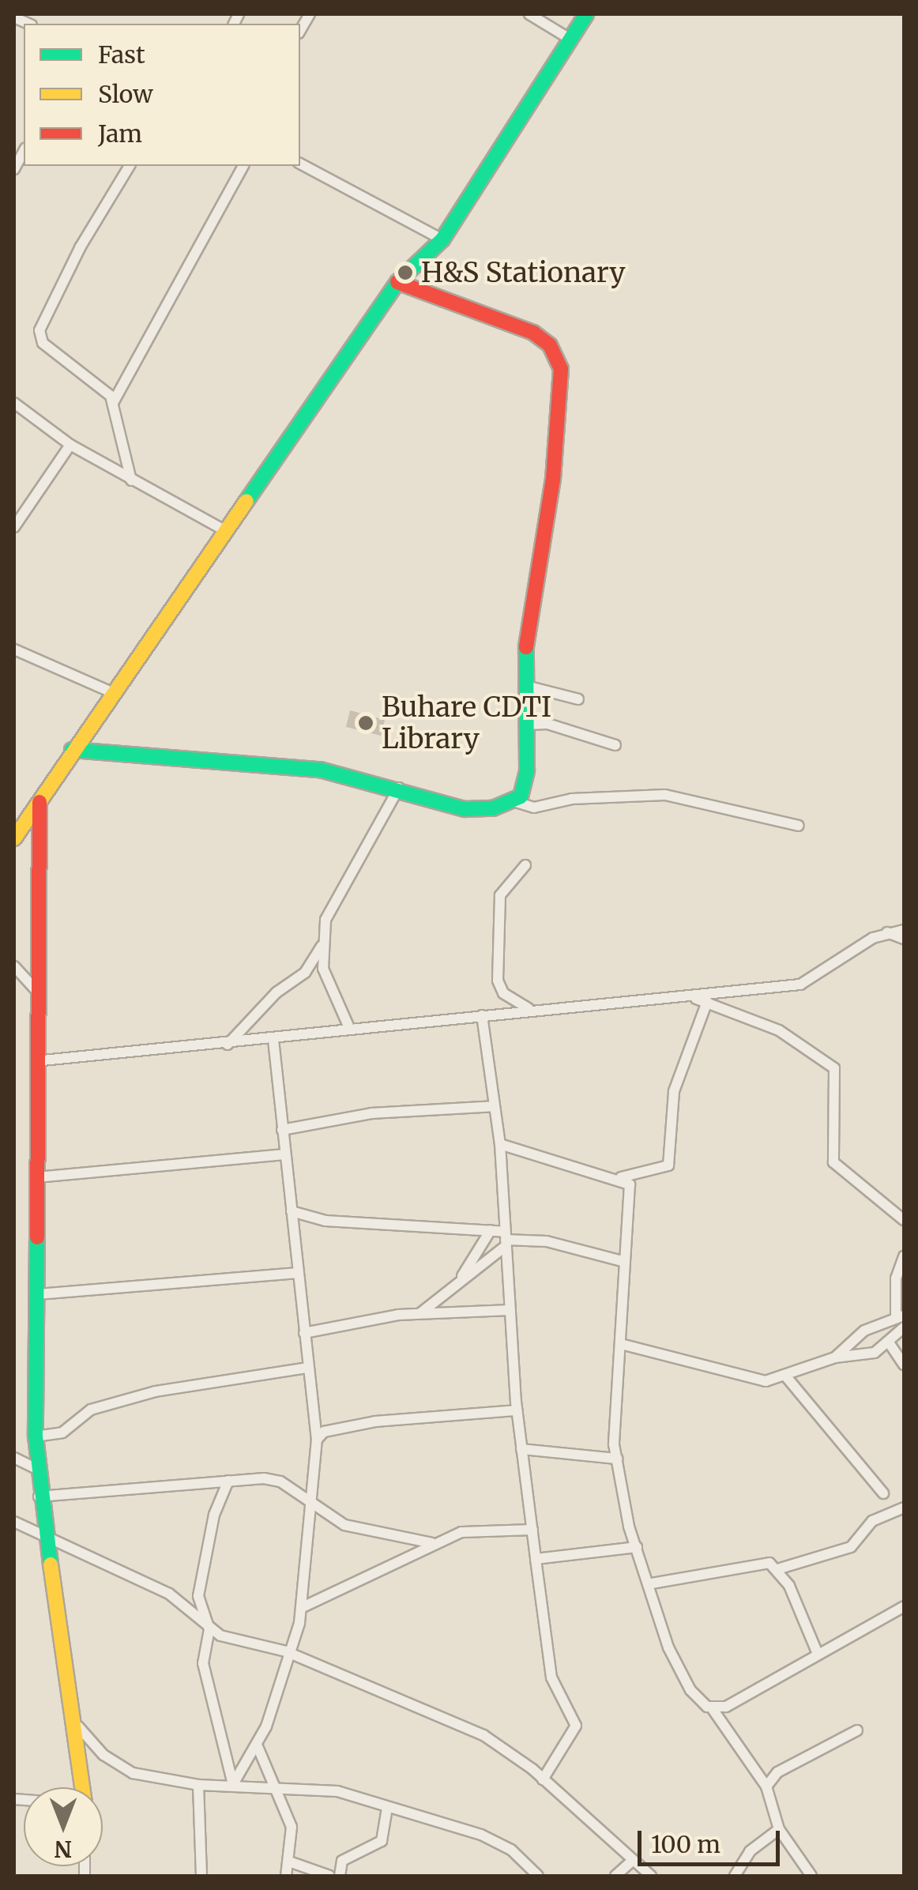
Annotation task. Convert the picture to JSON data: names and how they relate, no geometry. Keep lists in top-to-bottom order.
{
  "places": ["H&S Stationary", "Buhare CDTI Library"],
  "legend": ["Fast", "Slow", "Jam"],
  "scale_bar": "100 m",
  "north": "bottom"
}
